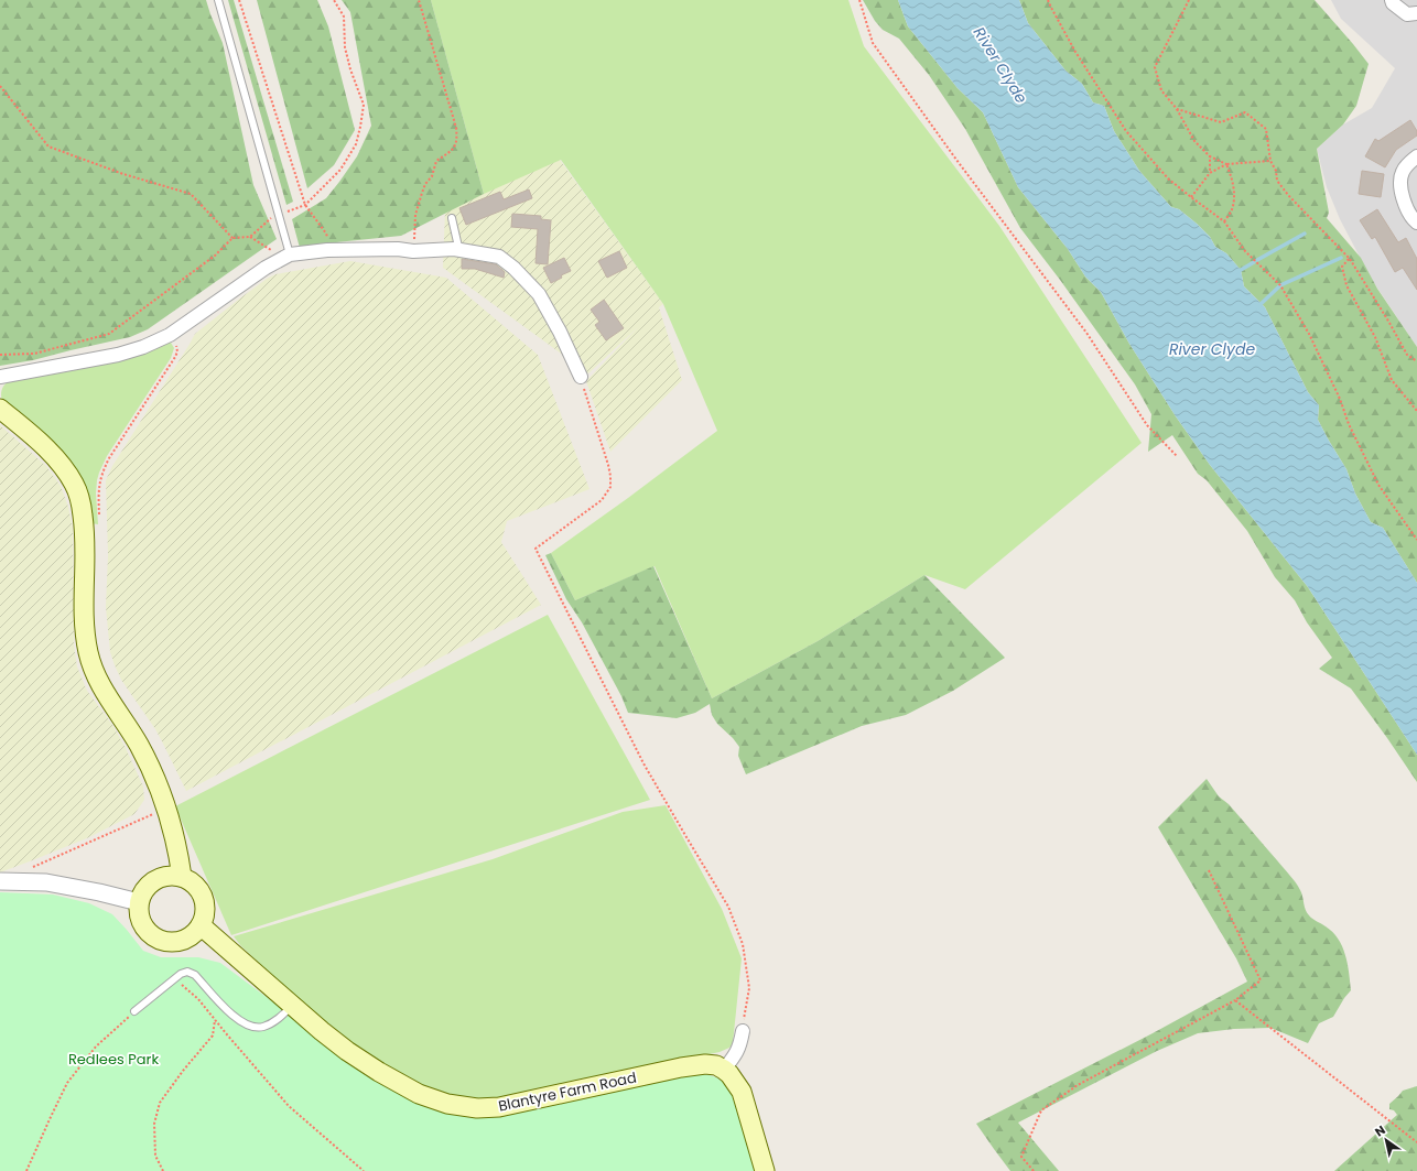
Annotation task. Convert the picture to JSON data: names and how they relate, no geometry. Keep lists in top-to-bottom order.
{
  "streets": {
    "main road": ["Blantyre Farm Road"]
  },
  "water": ["River Clyde"],
  "parks": ["Redlees Park"],
  "north": "top left"
}
